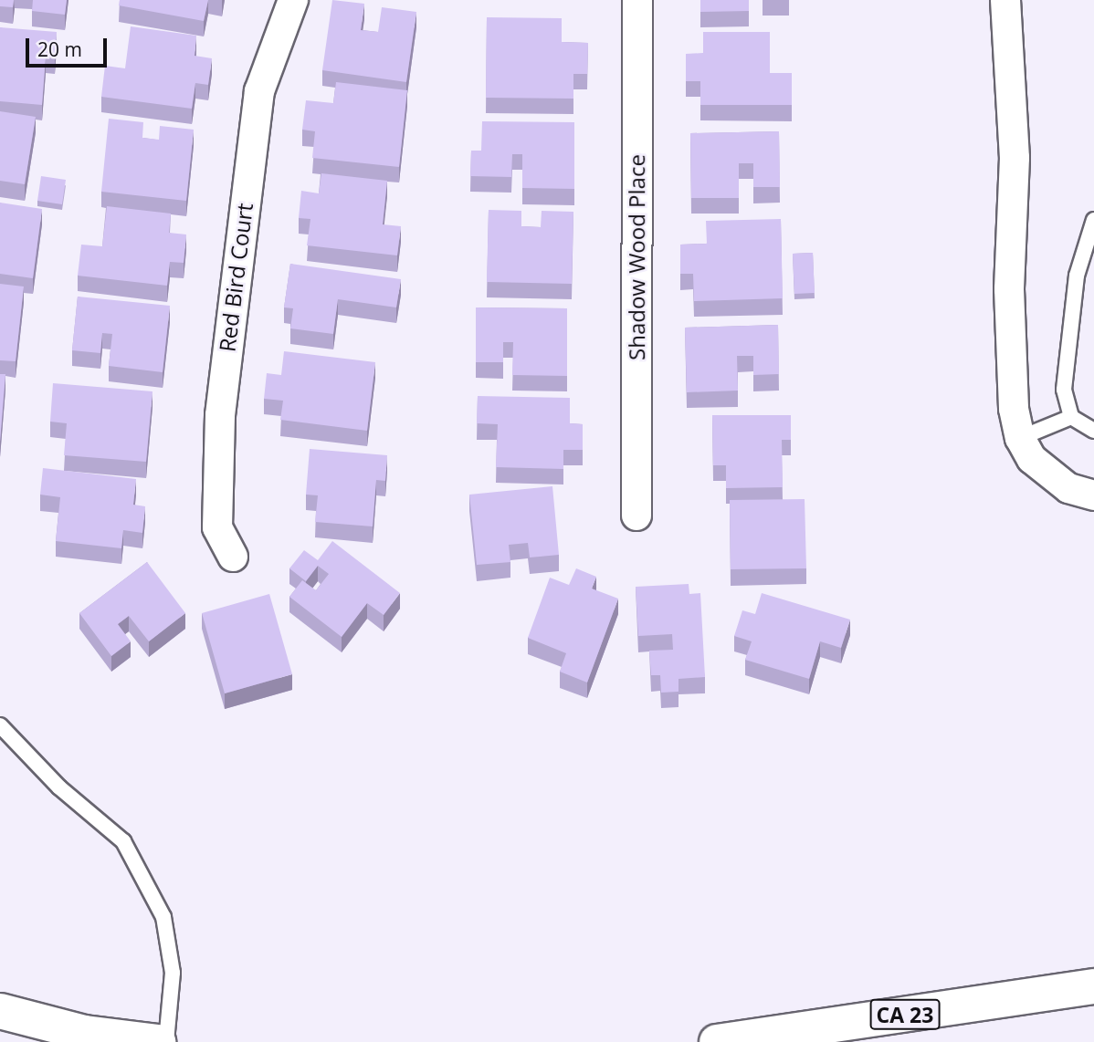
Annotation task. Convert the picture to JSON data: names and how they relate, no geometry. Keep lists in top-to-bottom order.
{
  "streets": {
    "main road": ["CA 23"],
    "street": ["Shadow Wood Place", "Red Bird Court"]
  },
  "scale_bar": "20 m"
}
